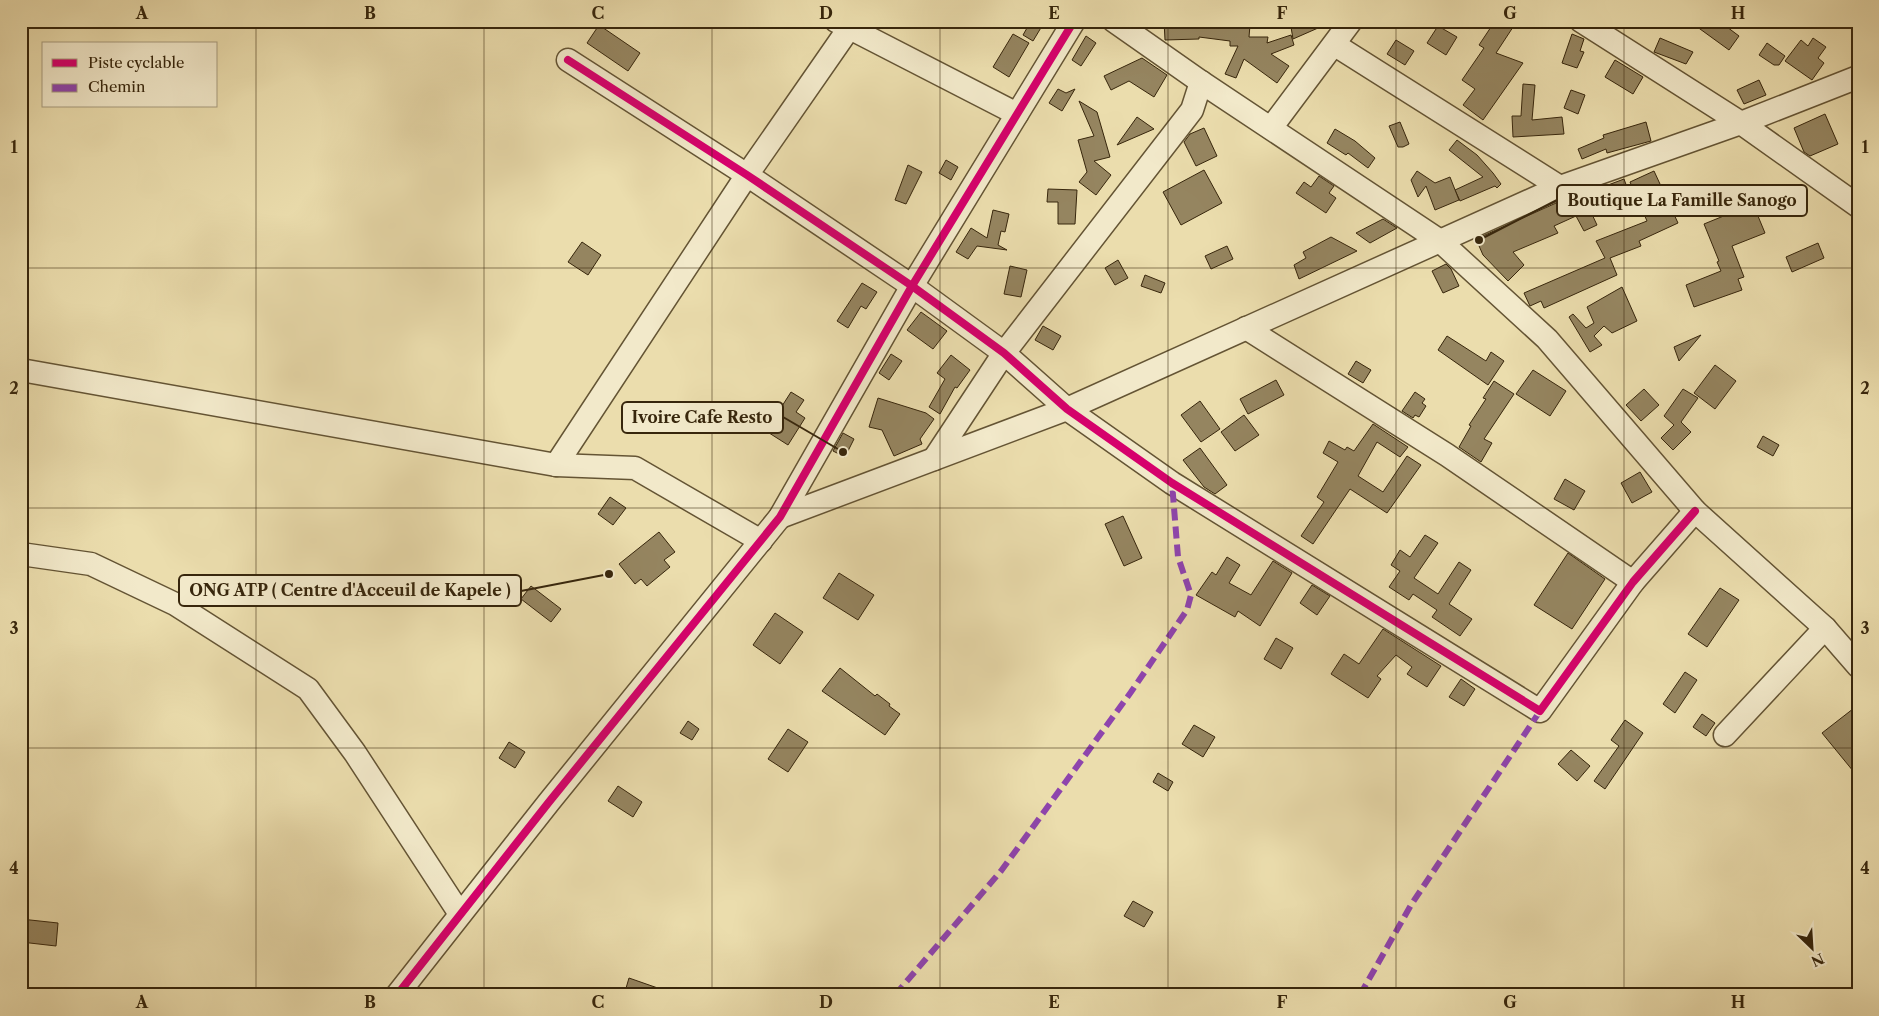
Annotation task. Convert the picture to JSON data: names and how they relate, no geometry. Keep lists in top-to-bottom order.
{
  "places": ["Boutique La Famille Sanogo", "Ivoire Cafe Resto", "ONG ATP ( Centre d'Acceuil de Kapele )"],
  "legend": ["Piste cyclable", "Chemin"],
  "north": "bottom right",
  "grid": {
    "columns": [
      "A",
      "B",
      "C",
      "D",
      "E",
      "F",
      "G",
      "H"
    ],
    "rows": [
      "1",
      "2",
      "3",
      "4"
    ]
  }
}
